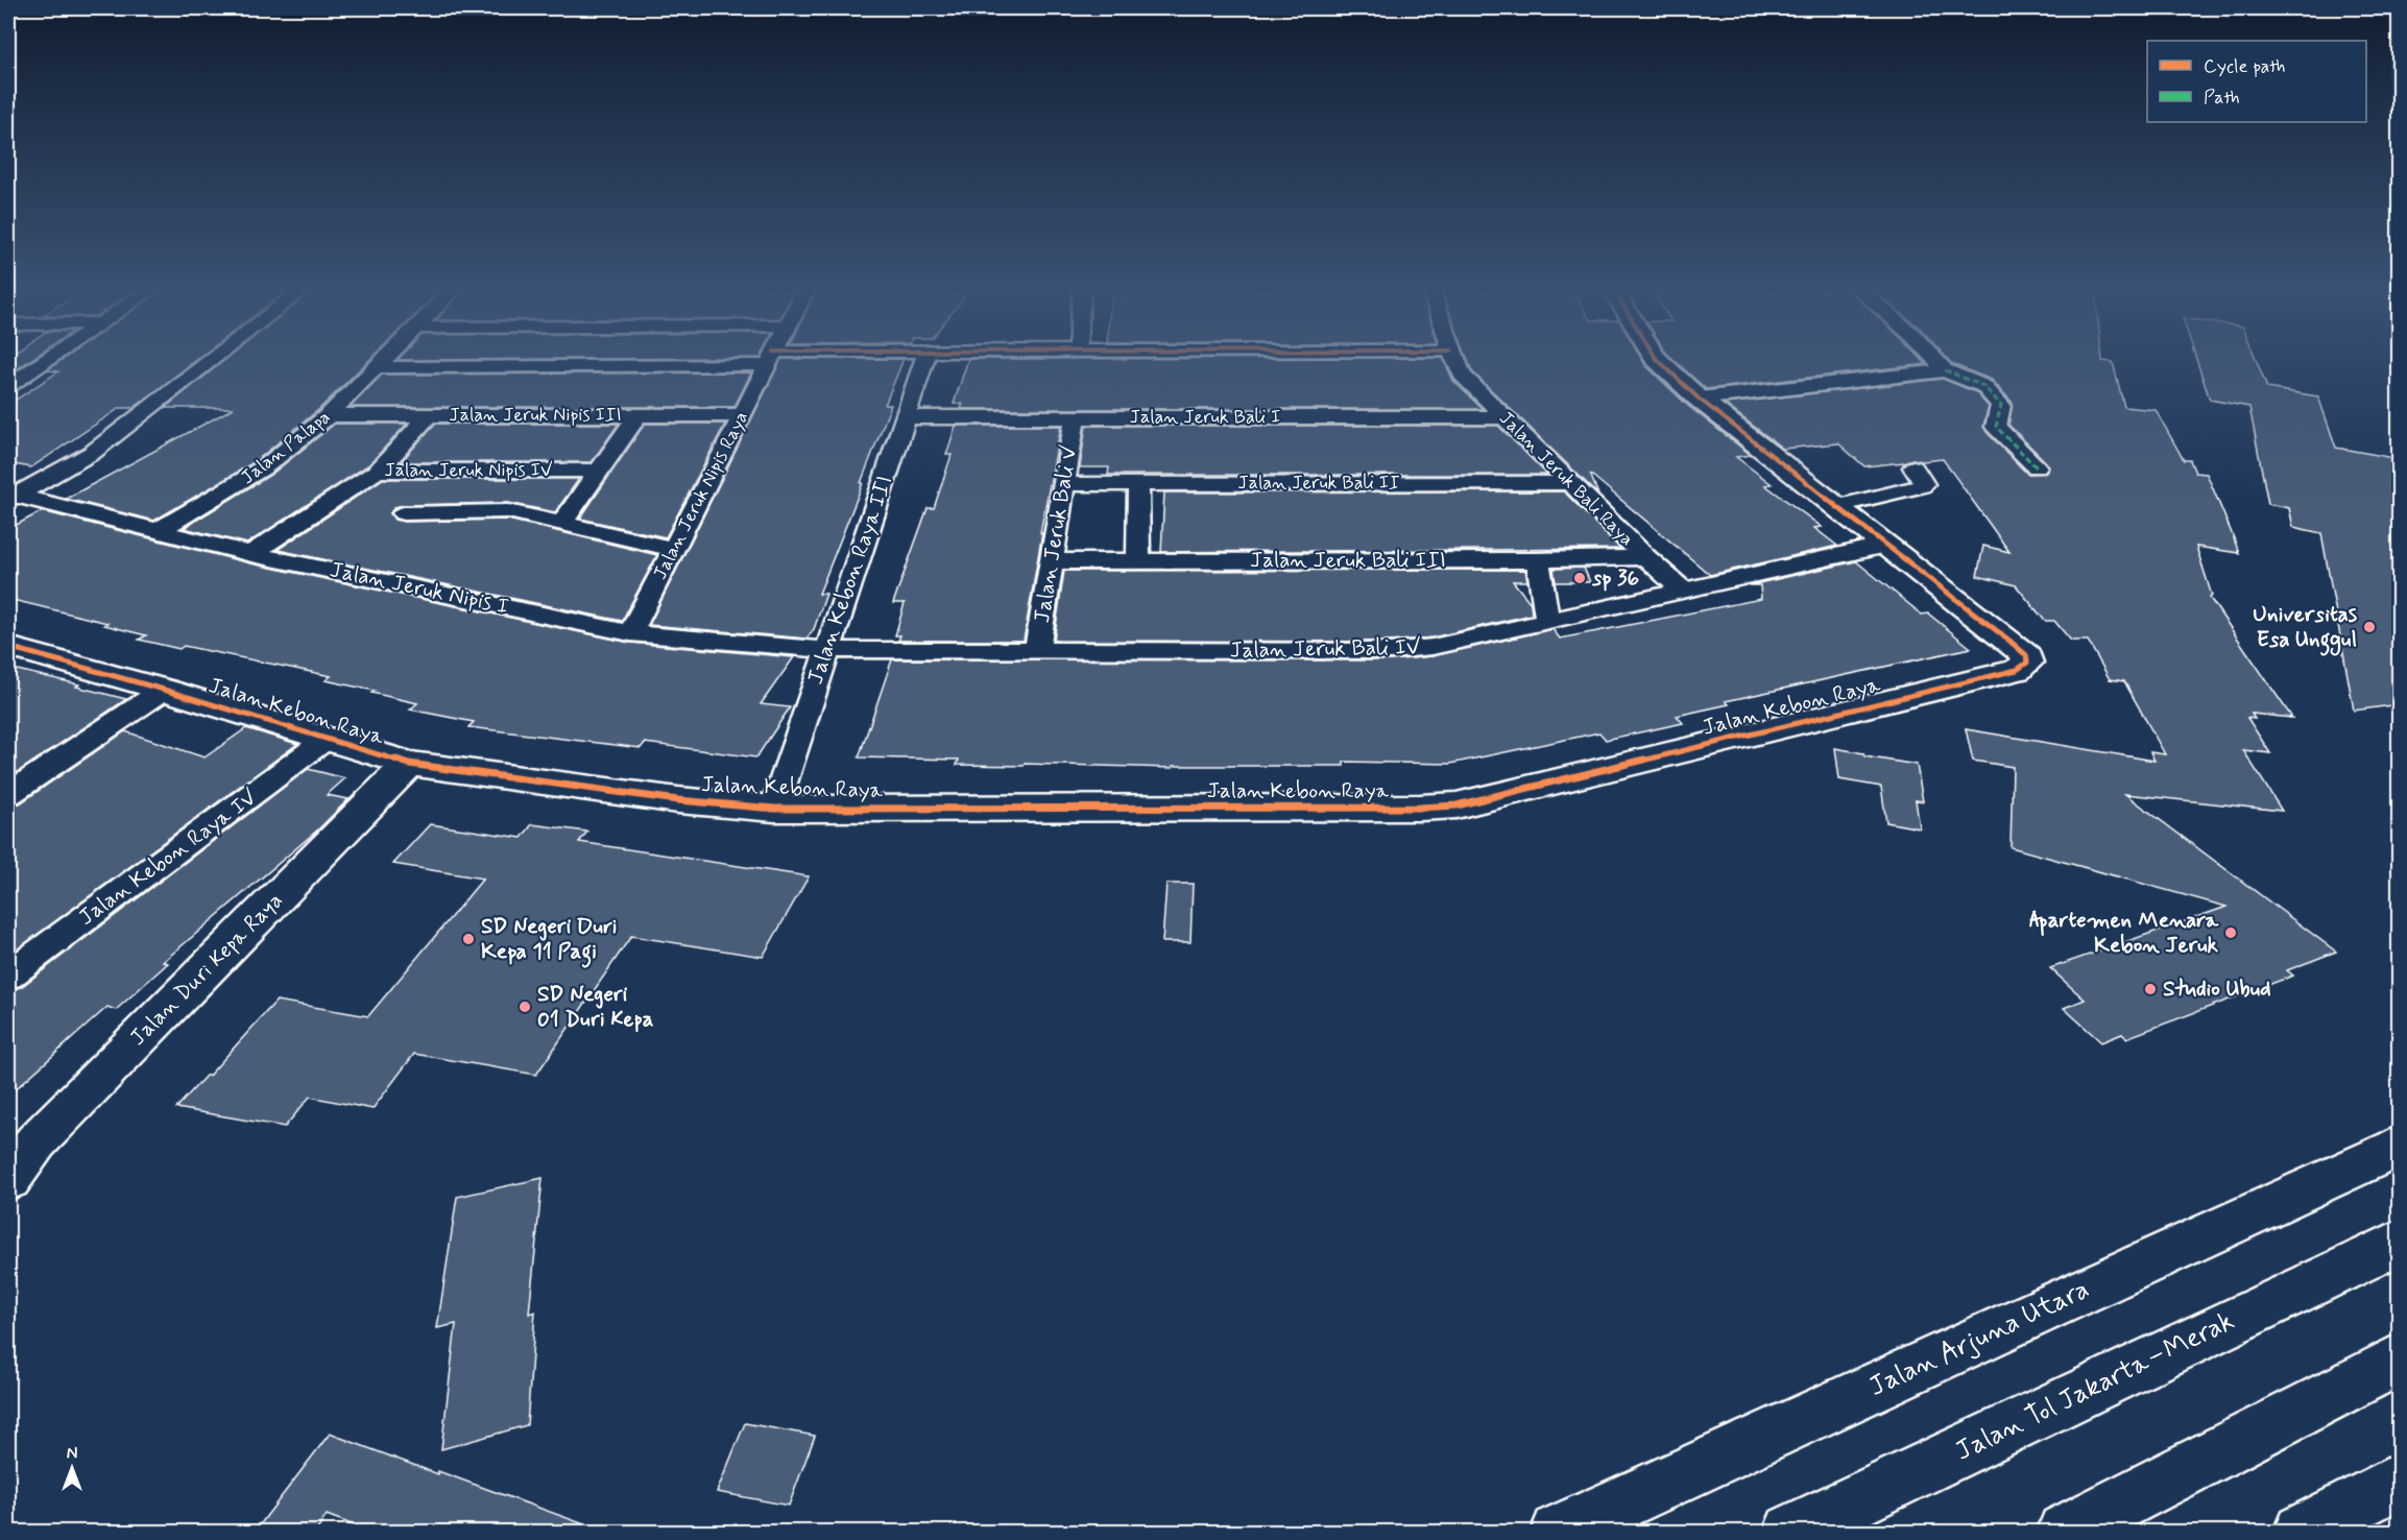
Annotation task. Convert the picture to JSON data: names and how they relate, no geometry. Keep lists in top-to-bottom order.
{
  "streets": {
    "main road": [
      "Jalan Kebon Raya",
      "Jalan Duri Kepa Raya",
      "Jalan Arjuna Utara",
      "Jalan Tol Jakarta–Merak"
    ],
    "street": [
      "Jalan Jeruk Nipis III",
      "Jalan Jeruk Bali I",
      "Jalan Palapa",
      "Jalan Jeruk Nipis IV",
      "Jalan Jeruk Bali Raya",
      "Jalan Jeruk Bali II",
      "Jalan Jeruk Nipis Raya",
      "Jalan Jeruk Bali V",
      "Jalan Jeruk Bali III",
      "Jalan Kebon Raya III",
      "Jalan Jeruk Nipis I",
      "Jalan Jeruk Bali IV",
      "Jalan Kebon Raya IV"
    ]
  },
  "crossings": [
    ["Jalan Jeruk Nipis III", "Jalan Palapa"],
    ["Jalan Jeruk Nipis III", "Jalan Jeruk Nipis IV"],
    ["Jalan Jeruk Nipis III", "Jalan Jeruk Nipis Raya"],
    ["Jalan Jeruk Bali I", "Jalan Jeruk Bali Raya"],
    ["Jalan Jeruk Bali I", "Jalan Jeruk Bali V"],
    ["Jalan Jeruk Bali I", "Jalan Kebon Raya III"],
    ["Jalan Palapa", "Jalan Jeruk Nipis I"],
    ["Jalan Jeruk Nipis IV", "Jalan Jeruk Nipis I"],
    ["Jalan Jeruk Bali Raya", "Jalan Jeruk Bali II"],
    ["Jalan Jeruk Bali Raya", "Jalan Jeruk Bali III"],
    ["Jalan Jeruk Bali Raya", "Jalan Jeruk Bali IV"],
    ["Jalan Jeruk Bali II", "Jalan Jeruk Bali V"],
    ["Jalan Jeruk Nipis Raya", "Jalan Jeruk Nipis I"],
    ["Jalan Jeruk Bali V", "Jalan Jeruk Bali III"],
    ["Jalan Jeruk Bali V", "Jalan Jeruk Bali IV"],
    ["Jalan Kebon Raya III", "Jalan Jeruk Nipis I"],
    ["Jalan Kebon Raya III", "Jalan Jeruk Bali IV"],
    ["Jalan Kebon Raya III", "Jalan Kebon Raya"],
    ["Jalan Jeruk Nipis I", "Jalan Jeruk Bali IV"],
    ["Jalan Jeruk Bali IV", "Jalan Kebon Raya"],
    ["Jalan Kebon Raya", "Jalan Kebon Raya IV"],
    ["Jalan Kebon Raya", "Jalan Duri Kepa Raya"]
  ],
  "places": [
    "sp 36",
    "Universitas Esa Unggul",
    "Apartemen Menara Kebon Jeruk",
    "SD Negeri Duri Kepa 11 Pagi",
    "Studio Ubud",
    "SD Negeri 01 Duri Kepa"
  ],
  "legend": ["Cycle path", "Path"],
  "north": "top"
}
